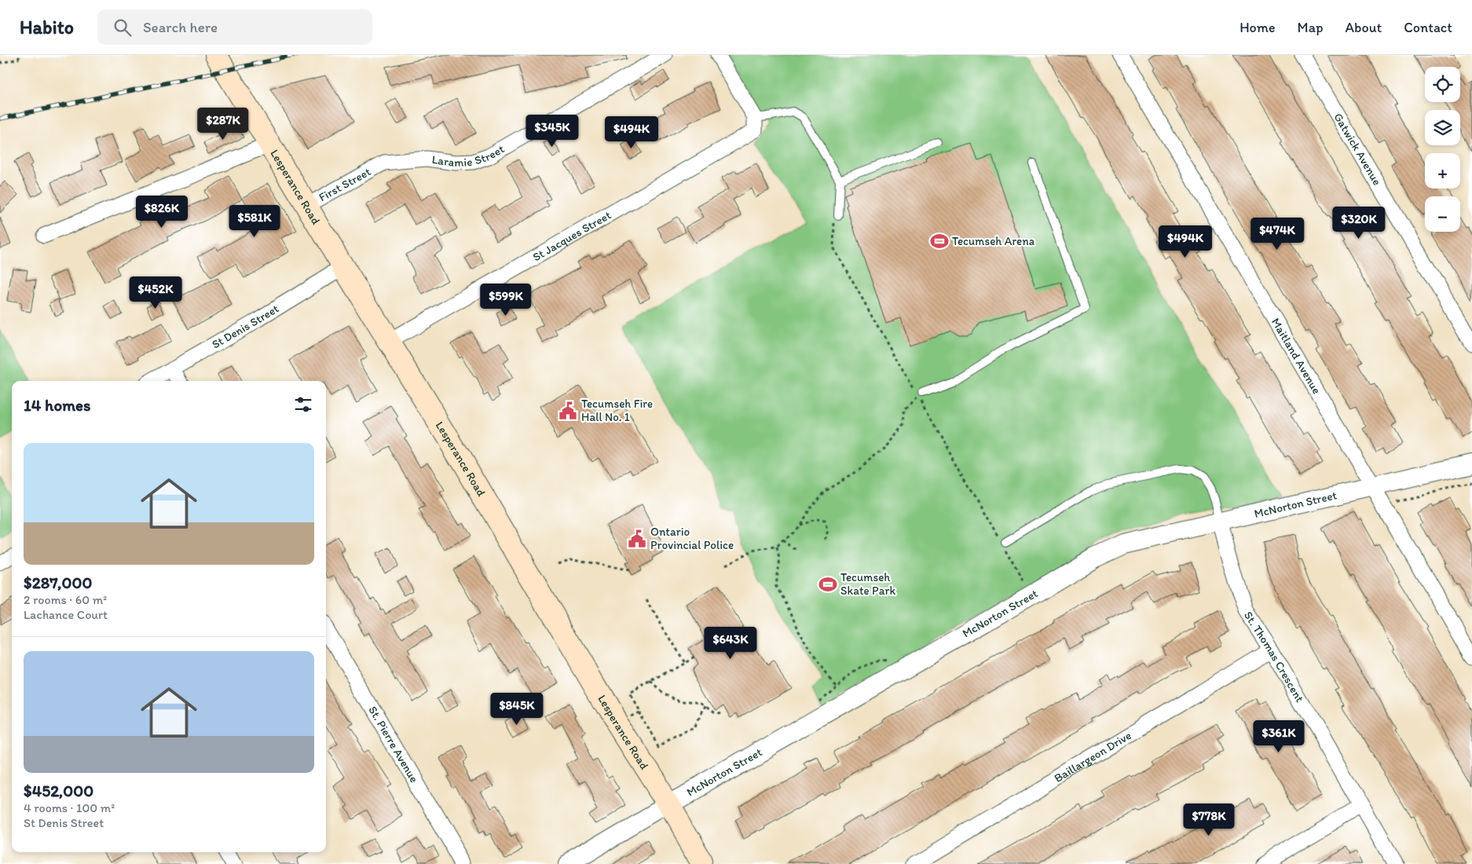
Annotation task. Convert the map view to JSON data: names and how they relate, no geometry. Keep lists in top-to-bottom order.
{
  "streets": {
    "main road": ["Lesperance Road"],
    "street": [
      "Gatwick Avenue",
      "Laramie Street",
      "First Street",
      "St Jacques Street",
      "St Denis Street",
      "Maitland Avenue",
      "McNorton Street",
      "St. Thomas Crescent",
      "St. Pierre Avenue",
      "Baillargeon Drive"
    ]
  },
  "crossings": [
    ["Laramie Street", "First Street"],
    ["First Street", "Lesperance Road"],
    ["Lesperance Road", "St Jacques Street"],
    ["Lesperance Road", "St Denis Street"],
    ["Lesperance Road", "McNorton Street"],
    ["Maitland Avenue", "McNorton Street"],
    ["McNorton Street", "St. Thomas Crescent"],
    ["St. Thomas Crescent", "Baillargeon Drive"]
  ],
  "places": {
    "sports": ["Tecumseh Arena", "Tecumseh Skate Park"],
    "public building": ["Tecumseh Fire Hall No. 1", "Ontario Provincial Police"]
  },
  "page": {
    "header": "Habito",
    "search": "Search here",
    "nav": [
      "Home",
      "Map",
      "About",
      "Contact"
    ],
    "map_buttons": ["+", "−"],
    "price": [
      "$287K",
      "$345K",
      "$494K",
      "$826K",
      "$581K",
      "$320K",
      "$474K",
      "$494K",
      "$452K",
      "$599K",
      "$643K",
      "$845K",
      "$361K",
      "$778K"
    ],
    "heading": "14 homes",
    "list": [
      {
        "name": "$287,000",
        "note": "2 rooms · 60 m² · Lachance Court"
      },
      {
        "name": "$452,000",
        "note": "4 rooms · 100 m² · St Denis Street"
      }
    ]
  }
}
